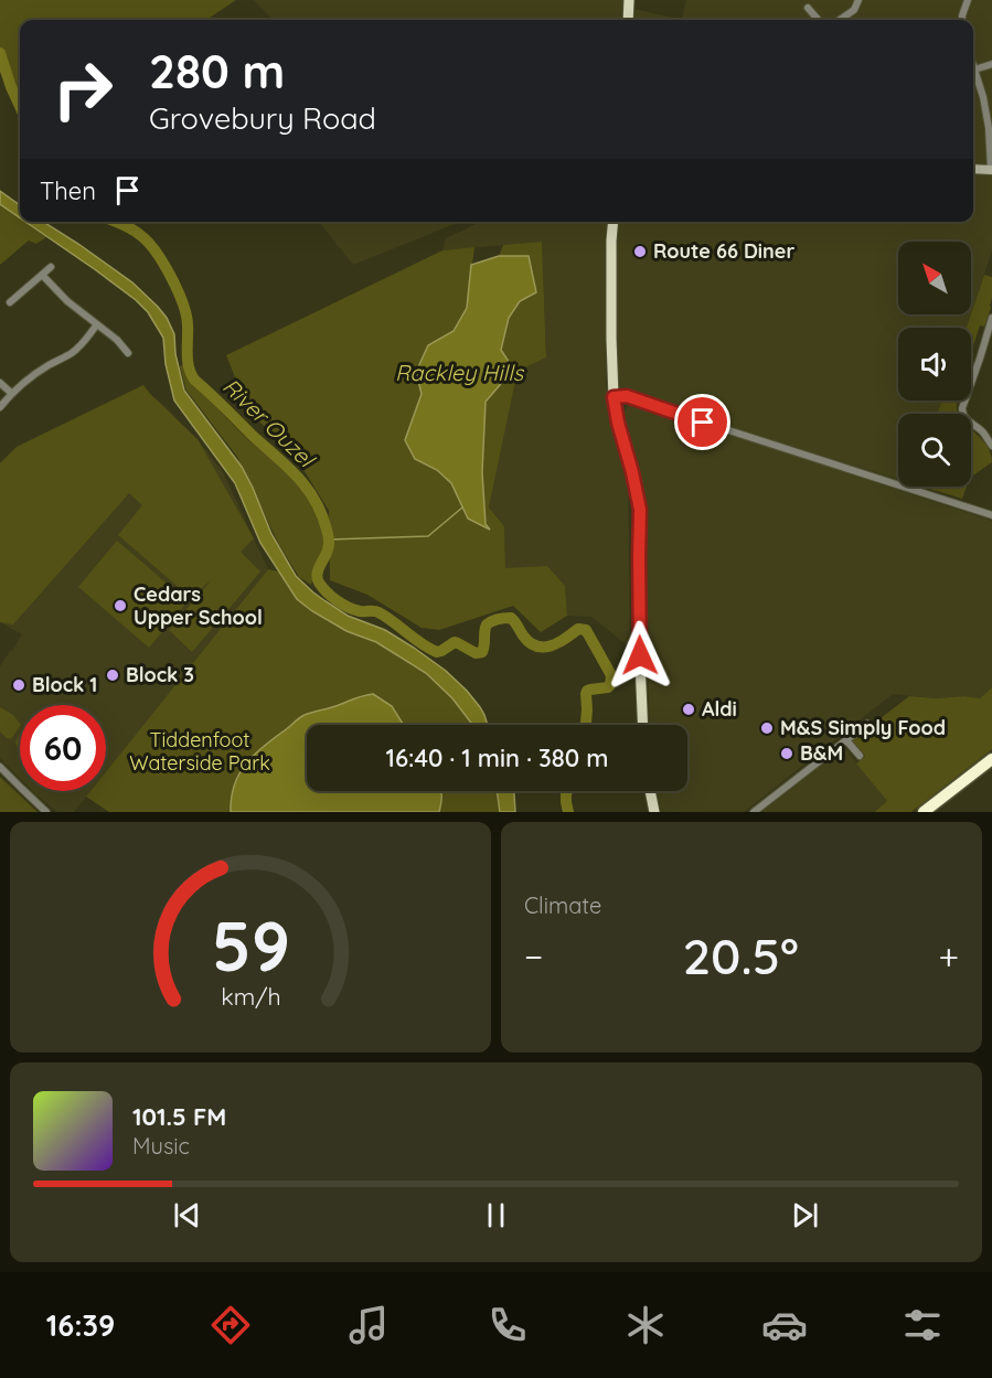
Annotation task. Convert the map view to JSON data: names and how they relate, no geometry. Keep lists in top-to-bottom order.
{
  "water": ["Rackley Hills", "River Ouzel"],
  "parks": ["Tiddenfoot Waterside Park"],
  "places": [
    "Route 66 Diner",
    "Cedars Upper School",
    "Block 3",
    "Block 1",
    "Aldi",
    "M&S Simply Food",
    "B&M"
  ],
  "north": "top left",
  "page": {
    "turn": ["280 m", "Grovebury Road"],
    "then": "Then",
    "limit": "60",
    "trip": "16:40 · 1 min · 380 m",
    "tile": "Climate",
    "heat": ["−", "20.5°", "+"],
    "song": ["101.5 FM", "Music"],
    "tabs": "16:39",
    "gauge": ["59", "km/h"]
  }
}
